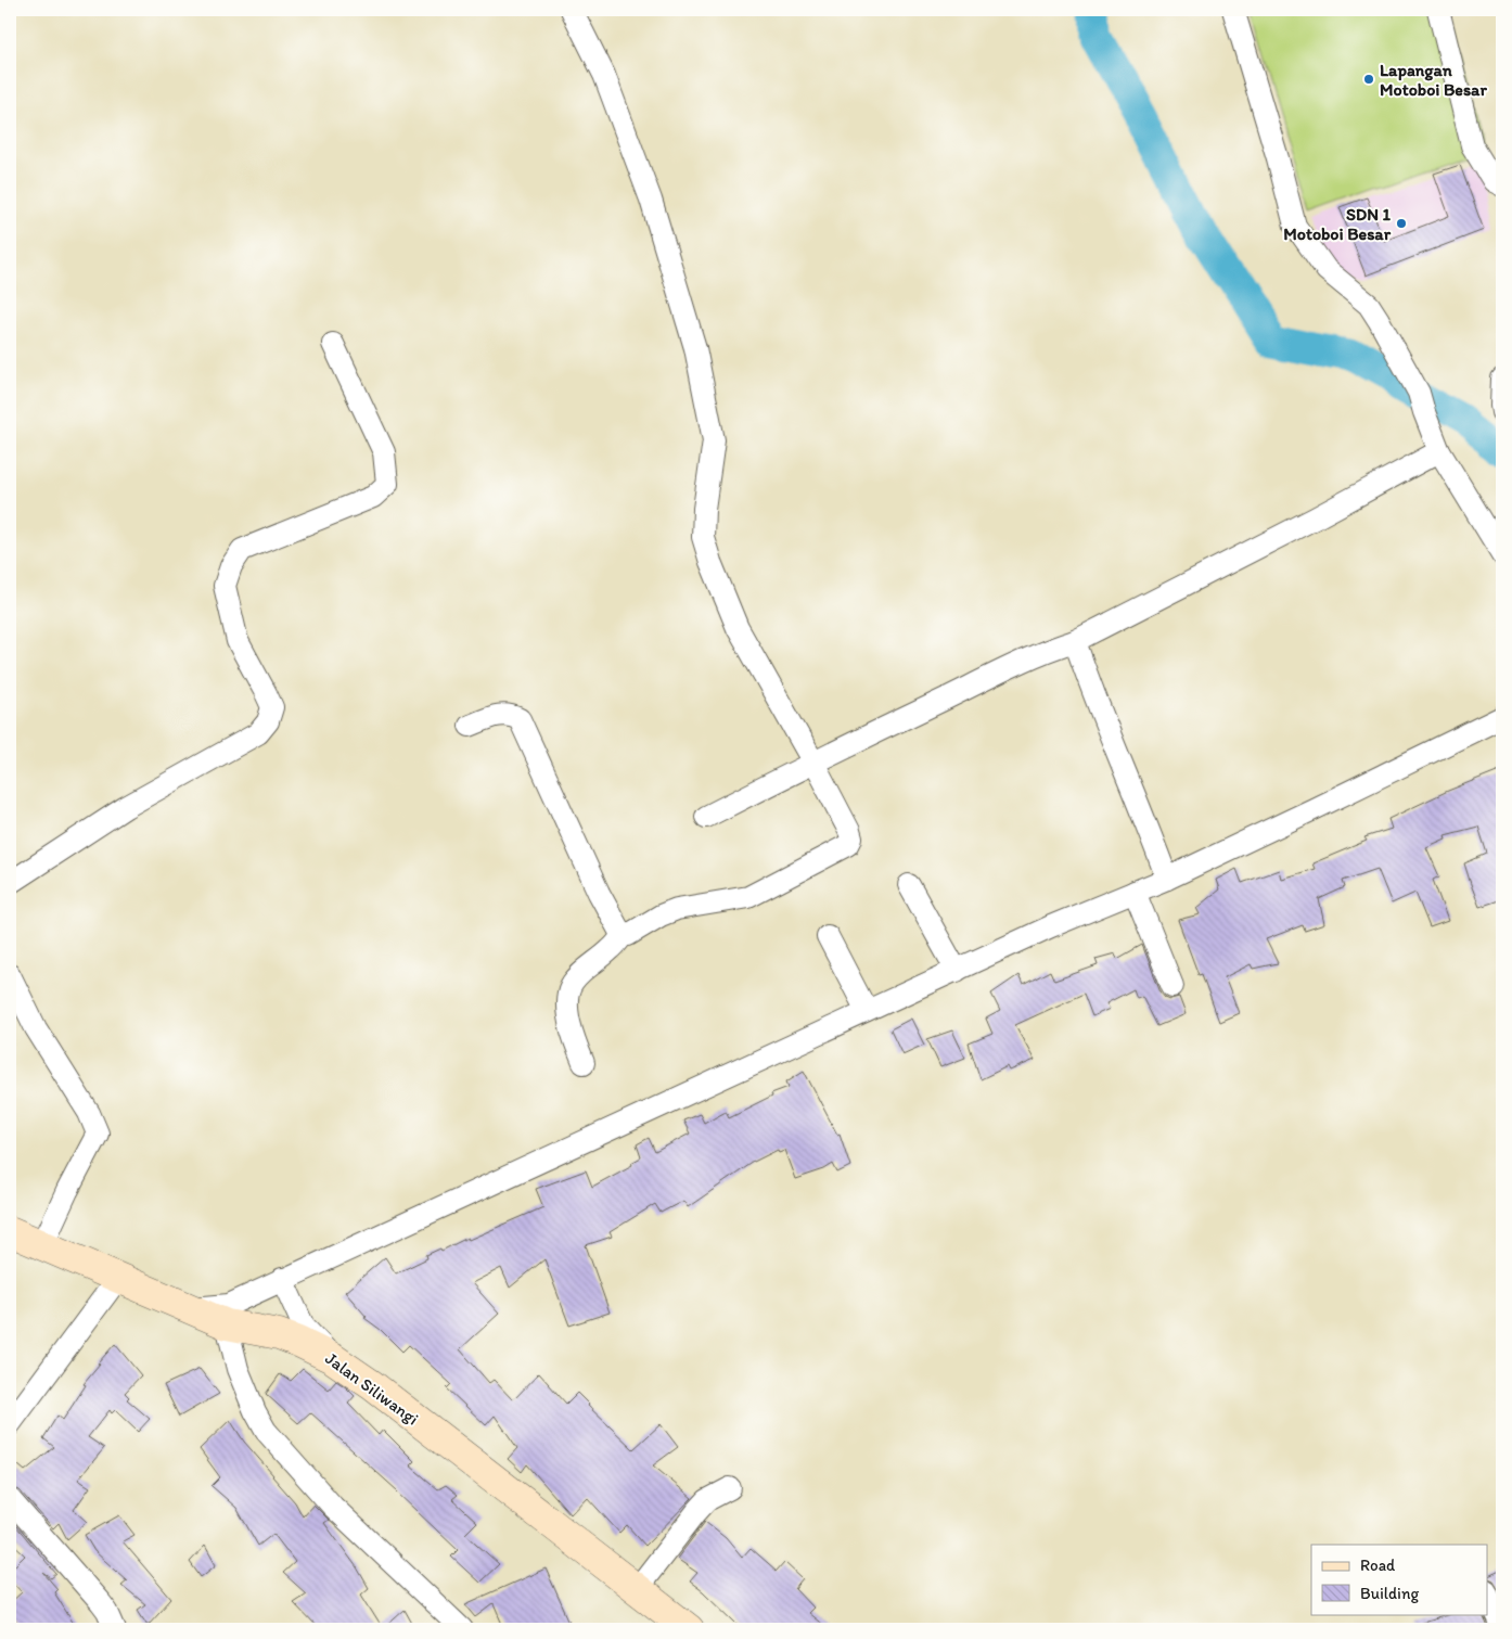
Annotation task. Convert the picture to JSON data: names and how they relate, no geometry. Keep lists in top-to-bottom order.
{
  "streets": {
    "main road": ["Jalan Siliwangi"]
  },
  "places": ["Lapangan Motoboi Besar", "SDN 1 Motoboi Besar"],
  "legend": ["Road", "Building"]
}
